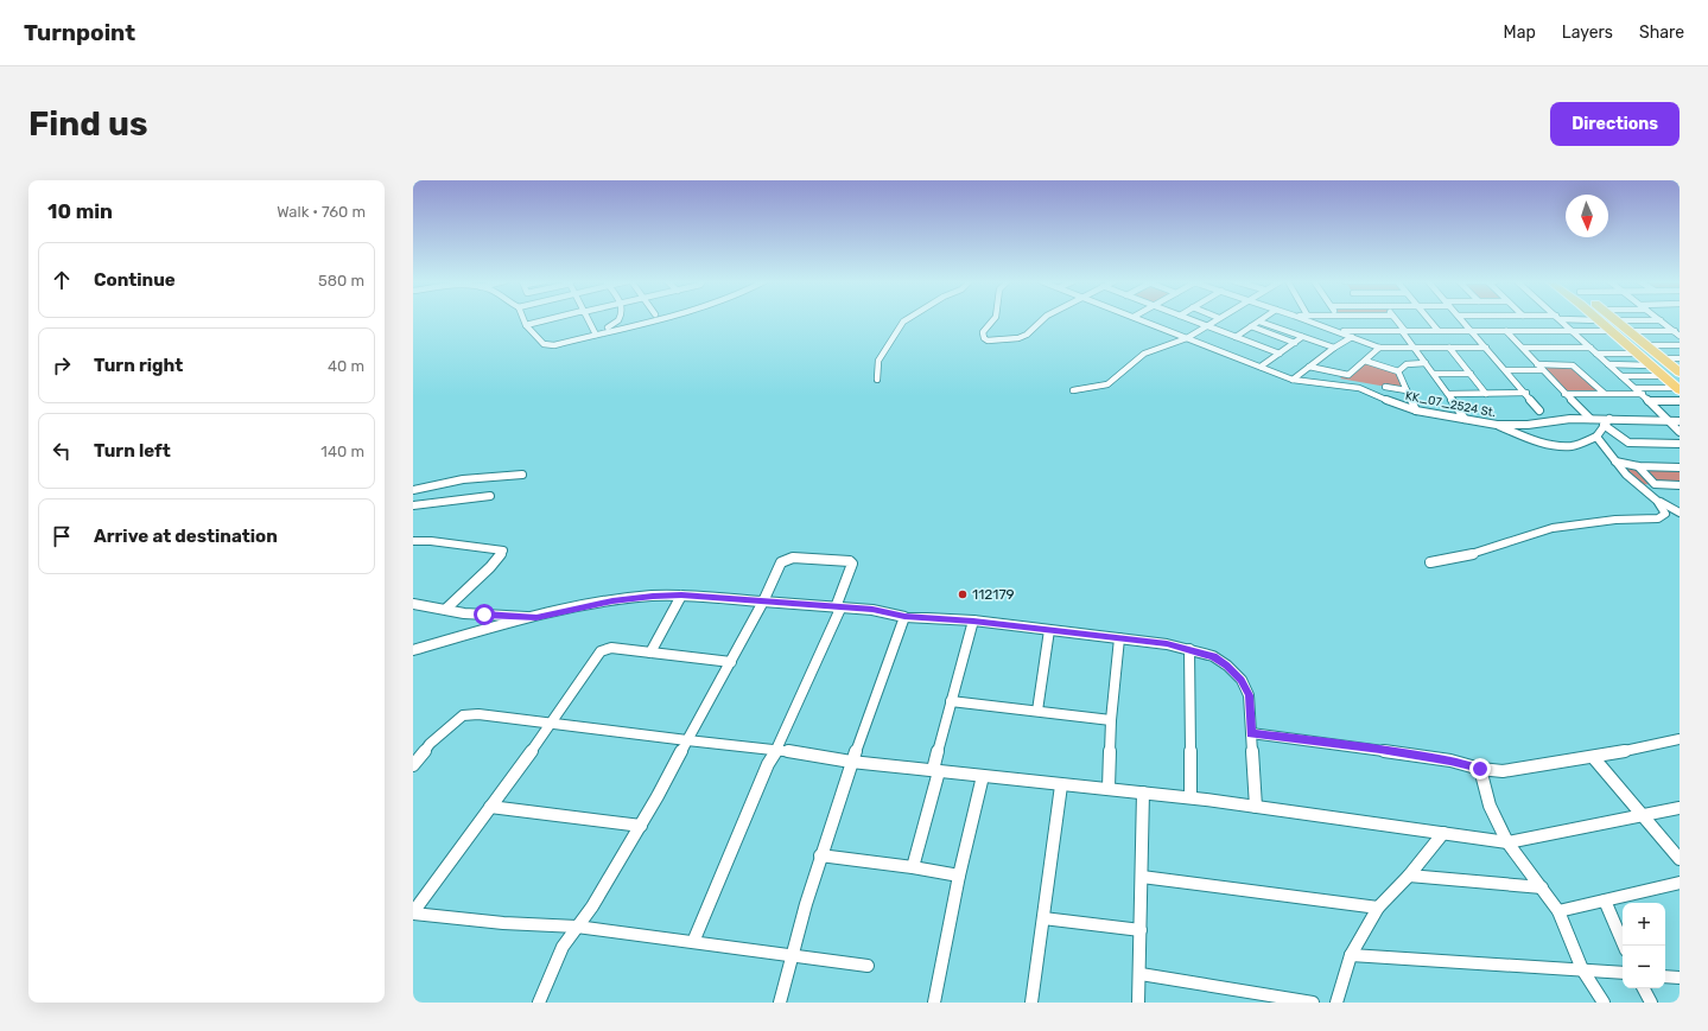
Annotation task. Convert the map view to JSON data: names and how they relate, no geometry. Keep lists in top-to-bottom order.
{
  "streets": {
    "street": ["KK_07_2524 St."]
  },
  "places": ["112179"],
  "north": "bottom",
  "page": {
    "header": "Turnpoint",
    "nav": ["Map", "Layers", "Share"],
    "buttons": "Directions",
    "title": "Find us",
    "heading": ["10 min", "Walk · 760 m"],
    "list": [
      ["Continue", "580 m"],
      ["Turn right", "40 m"],
      ["Turn left", "140 m"],
      "Arrive at destination"
    ],
    "map_buttons": ["+", "−"]
  }
}
